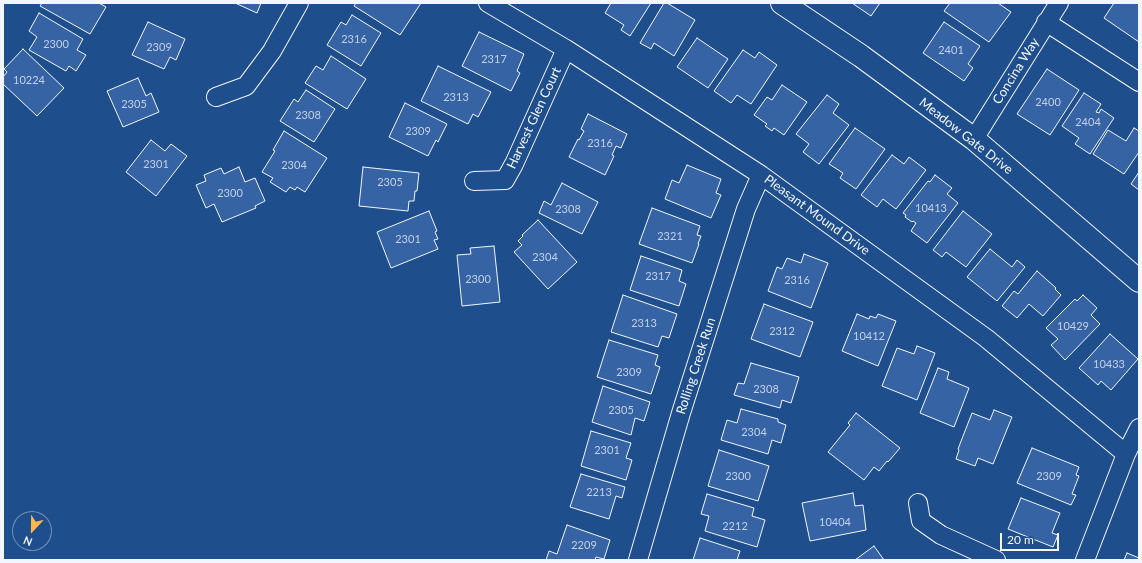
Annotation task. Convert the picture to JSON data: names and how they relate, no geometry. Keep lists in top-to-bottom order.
{
  "streets": {
    "street": [
      "Concina Way",
      "Harvest Glen Court",
      "Meadow Gate Drive",
      "Pleasant Mound Drive",
      "Rolling Creek Run"
    ]
  },
  "crossings": [
    ["Concina Way", "Meadow Gate Drive"],
    ["Harvest Glen Court", "Pleasant Mound Drive"],
    ["Pleasant Mound Drive", "Rolling Creek Run"]
  ],
  "house_numbers": [
    "2316",
    "2300",
    "2309",
    "2401",
    "2317",
    "10224",
    "2313",
    "2400",
    "2305",
    "2308",
    "2404",
    "2309",
    "2316",
    "2301",
    "2304",
    "2305",
    "2300",
    "10413",
    "2308",
    "2321",
    "2301",
    "2304",
    "2317",
    "2300",
    "2316",
    "2313",
    "10429",
    "2312",
    "10412",
    "10433",
    "2309",
    "2308",
    "2305",
    "2304",
    "2301",
    "2300",
    "2309",
    "2213",
    "10404",
    "2212",
    "2209"
  ],
  "scale_bar": "20 m",
  "north": "bottom"
}
